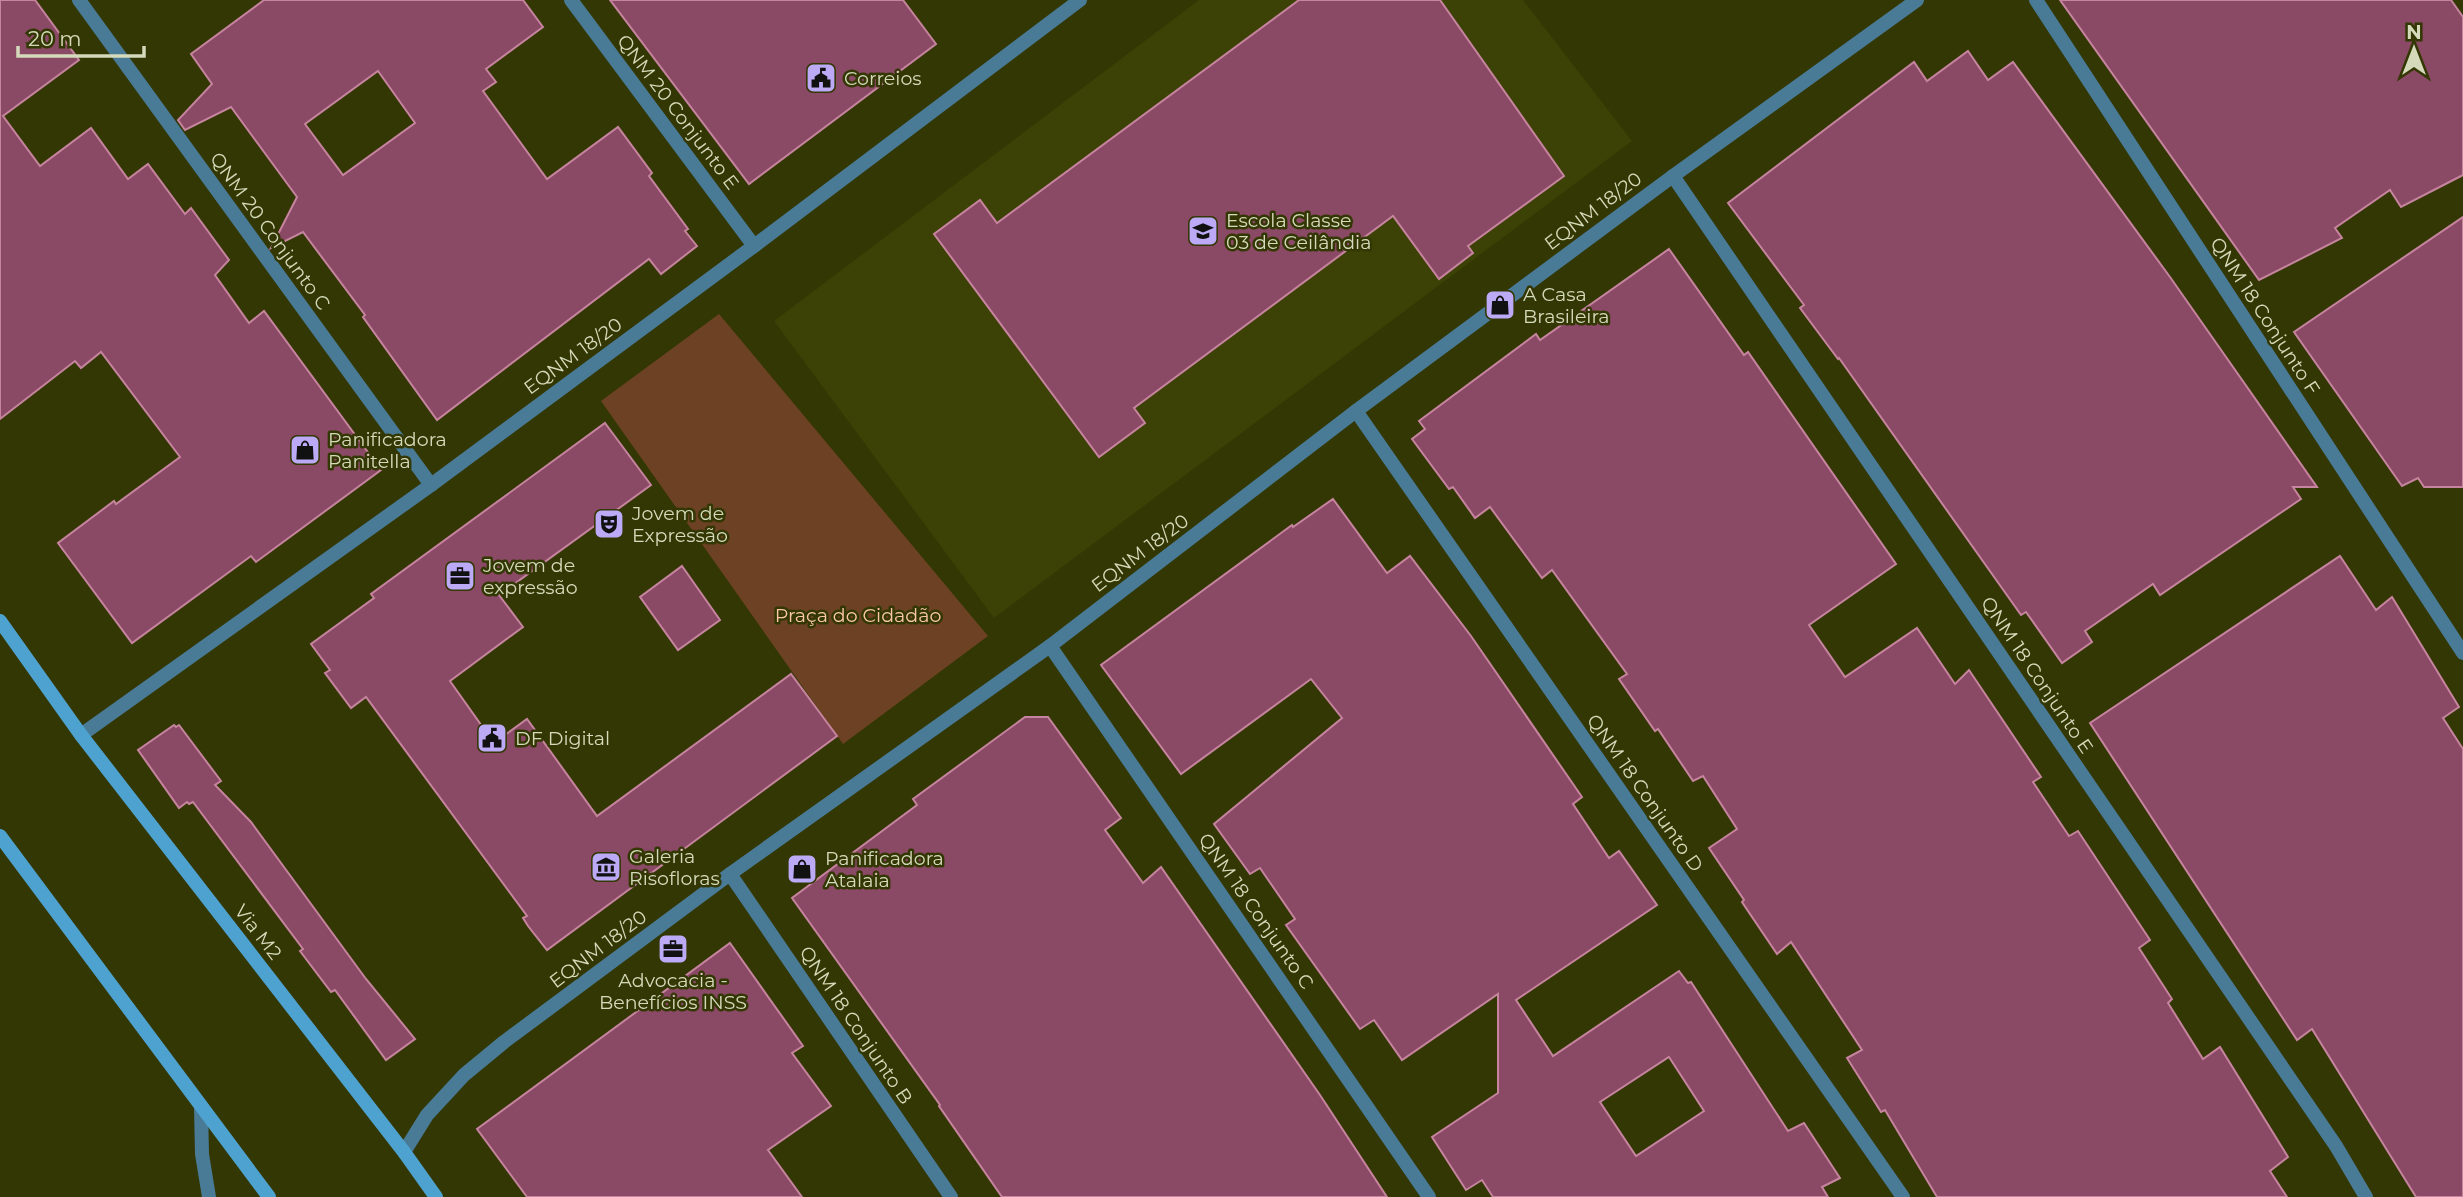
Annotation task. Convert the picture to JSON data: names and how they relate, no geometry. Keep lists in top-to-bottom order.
{
  "streets": {
    "main road": ["Via M2"],
    "street": [
      "QNM 20 Conjunto E",
      "EQNM 18/20",
      "QNM 20 Conjunto C",
      "QNM 18 Conjunto F",
      "QNM 18 Conjunto E",
      "QNM 18 Conjunto D",
      "QNM 18 Conjunto C",
      "QNM 18 Conjunto B"
    ]
  },
  "crossings": [
    ["QNM 20 Conjunto E", "EQNM 18/20"],
    ["EQNM 18/20", "QNM 20 Conjunto C"],
    ["EQNM 18/20", "QNM 18 Conjunto E"],
    ["EQNM 18/20", "QNM 18 Conjunto D"],
    ["EQNM 18/20", "QNM 18 Conjunto C"],
    ["EQNM 18/20", "Via M2"],
    ["EQNM 18/20", "QNM 18 Conjunto B"]
  ],
  "parks": ["Praça do Cidadão"],
  "places": {
    "public building": ["Correios", "DF Digital"],
    "school or university": ["Escola Classe 03 de Ceilândia"],
    "shop": ["A Casa Brasileira", "Panificadora Panitella", "Panificadora Atalaia"],
    "theatre": ["Jovem de Expressão"],
    "office": ["Jovem de expressão", "Advocacia - Benefícios INSS"],
    "museum": ["Galeria Risofloras"]
  },
  "scale_bar": "20 m",
  "north": "top"
}
